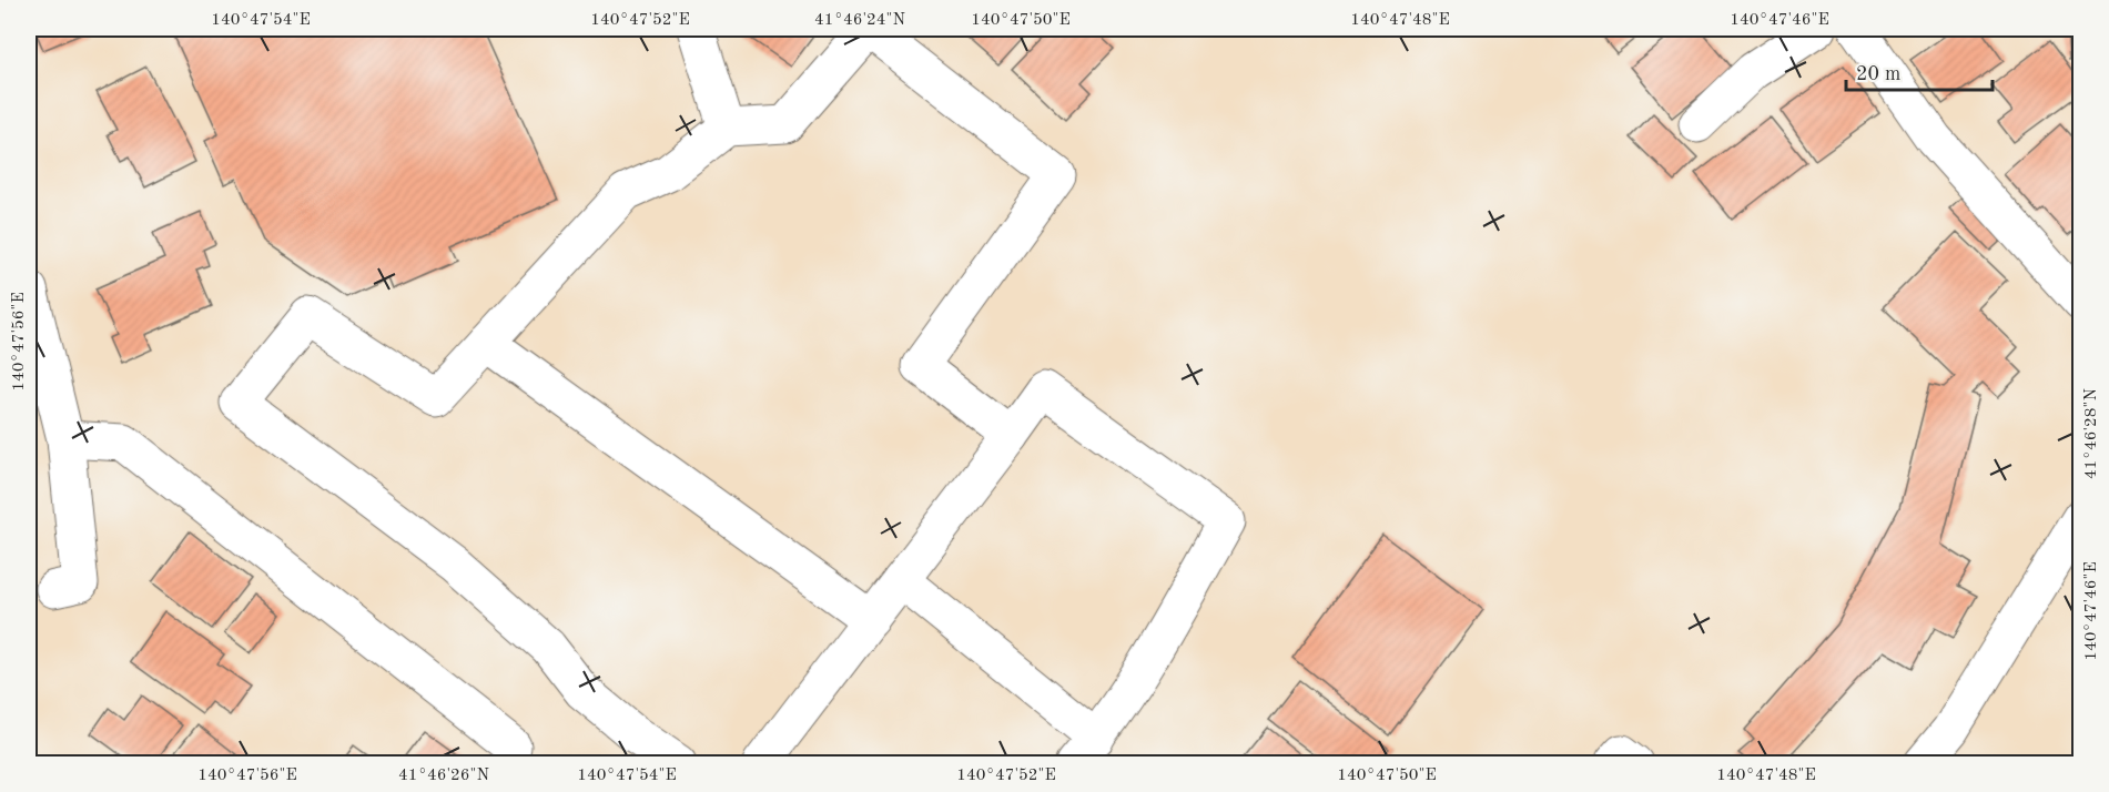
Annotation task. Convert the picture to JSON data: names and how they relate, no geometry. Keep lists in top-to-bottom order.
{
  "scale_bar": "20 m",
  "coordinates": [
    "140°47'54\"E",
    "140°47'52\"E",
    "41°46'24\"N",
    "140°47'50\"E",
    "140°47'48\"E",
    "140°47'46\"E",
    "140°47'56\"E",
    "41°46'28\"N",
    "41°46'26\"N"
  ]
}
